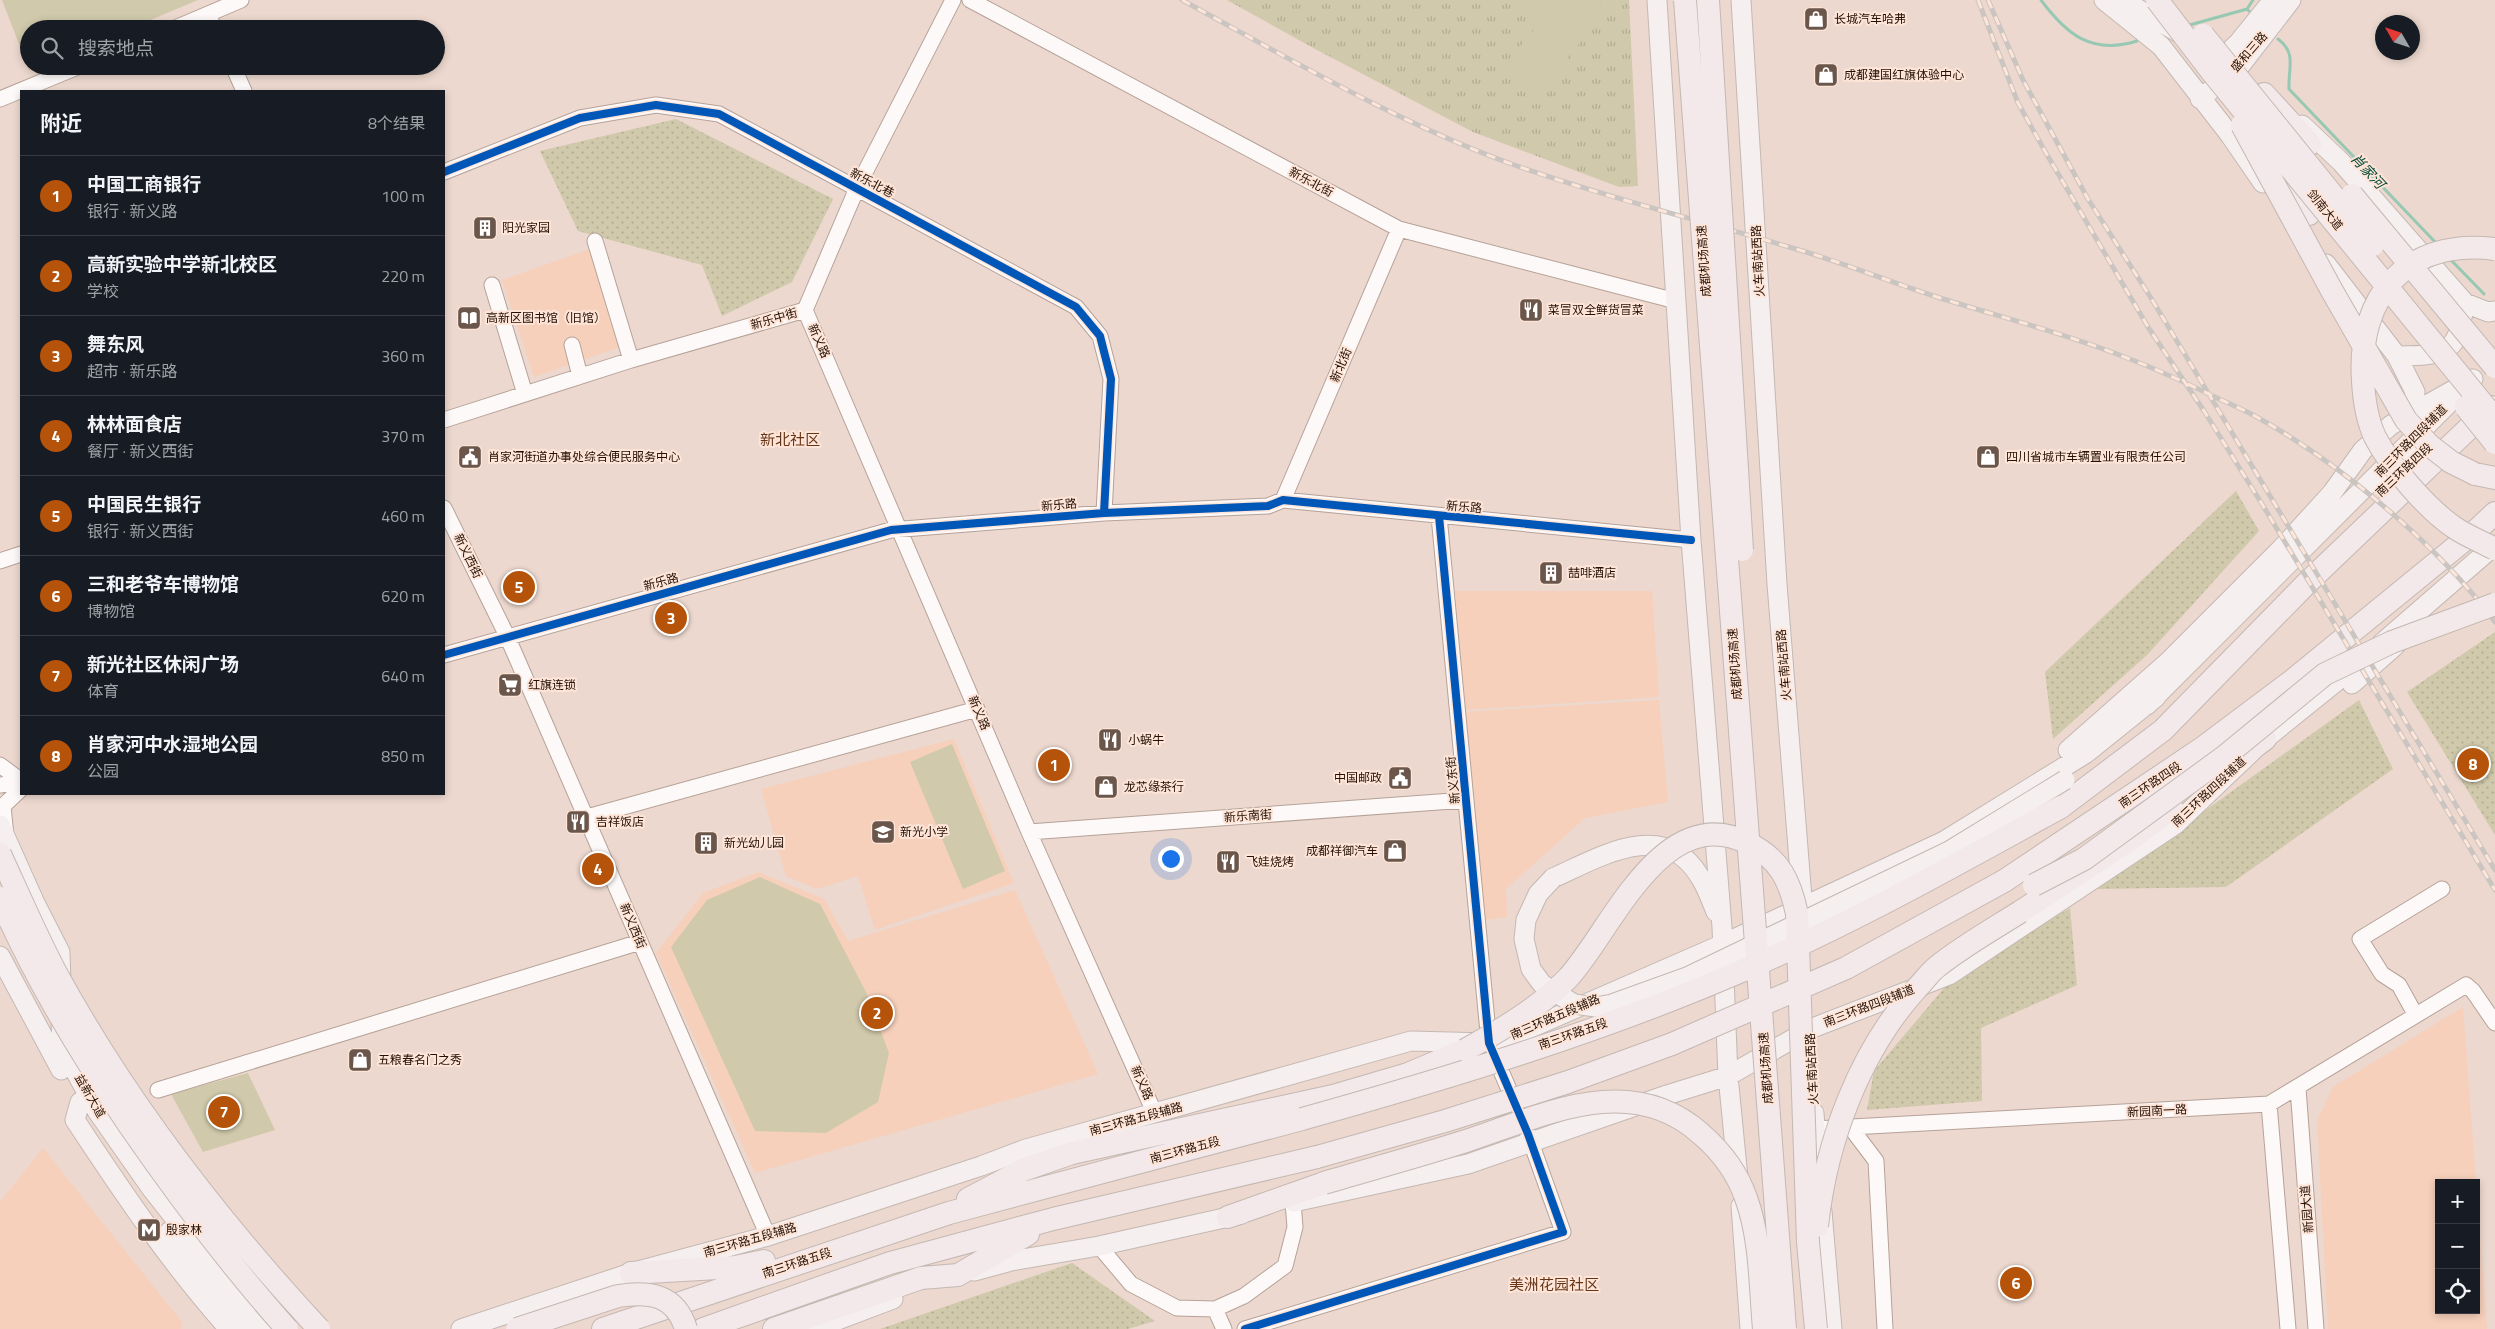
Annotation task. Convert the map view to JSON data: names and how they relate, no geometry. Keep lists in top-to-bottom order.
{
  "streets": {
    "highway": [
      "剑南大道",
      "成都机场高速",
      "南三环路四段",
      "南三环路五段"
    ],
    "main road": [
      "盛和三路",
      "火车南站西路",
      "南三环路四段辅道",
      "南三环路五段辅路",
      "益新大道"
    ],
    "street": [
      "新乐北街",
      "新乐北巷",
      "新乐中街",
      "新义路",
      "新北街",
      "新乐路",
      "新义西街",
      "新义东街",
      "新乐南街",
      "新园南一路",
      "新园大道"
    ]
  },
  "crossings": [
    ["盛和三路", "剑南大道"],
    ["新乐北街", "新北街"],
    ["新乐北巷", "新乐中街"],
    ["新乐北巷", "新乐路"],
    ["火车南站西路", "南三环路四段辅道"],
    ["火车南站西路", "南三环路五段辅路"],
    ["火车南站西路", "新园南一路"],
    ["新乐中街", "新义路"],
    ["新义路", "新乐路"],
    ["新义路", "新乐南街"],
    ["新义路", "南三环路五段辅路"],
    ["新北街", "新乐路"],
    ["南三环路四段", "南三环路五段"],
    ["新乐路", "新义西街"],
    ["新乐路", "新义东街"],
    ["新义西街", "南三环路五段辅路"],
    ["新义东街", "新乐南街"],
    ["新义东街", "南三环路五段辅路"],
    ["新园南一路", "新园大道"]
  ],
  "districts": ["新北社区", "美洲花园社区"],
  "water": ["肖家河"],
  "places": {
    "shop": [
      "长城汽车哈弗",
      "成都建国红旗体验中心",
      "四川省城市车辆置业有限责任公司",
      "龙芯缘茶行",
      "成都祥御汽车",
      "五粮春名门之秀"
    ],
    "building": ["阳光家园", "喆啡酒店", "新光幼儿园"],
    "restaurant": [
      "菜冒双全鲜货冒菜",
      "小蜗牛",
      "吉祥饭店",
      "飞娃烧烤"
    ],
    "library": ["高新区图书馆（旧馆）"],
    "public building": ["肖家河街道办事处综合便民服务中心", "中国邮政"],
    "supermarket": ["红旗连锁"],
    "school or university": ["新光小学"],
    "metro station": ["殷家林"]
  },
  "north": "top left",
  "page": {
    "search": "搜索地点",
    "heading": ["附近", "8个结果"],
    "list": [
      {
        "mark": "1",
        "name": "中国工商银行",
        "note": "银行 · 新义路",
        "value": "100 m"
      },
      {
        "mark": "2",
        "name": "高新实验中学新北校区",
        "note": "学校",
        "value": "220 m"
      },
      {
        "mark": "3",
        "name": "舞东风",
        "note": "超市 · 新乐路",
        "value": "360 m"
      },
      {
        "mark": "4",
        "name": "林林面食店",
        "note": "餐厅 · 新义西街",
        "value": "370 m"
      },
      {
        "mark": "5",
        "name": "中国民生银行",
        "note": "银行 · 新义西街",
        "value": "460 m"
      },
      {
        "mark": "6",
        "name": "三和老爷车博物馆",
        "note": "博物馆",
        "value": "620 m"
      },
      {
        "mark": "7",
        "name": "新光社区休闲广场",
        "note": "体育",
        "value": "640 m"
      },
      {
        "mark": "8",
        "name": "肖家河中水湿地公园",
        "note": "公园",
        "value": "850 m"
      }
    ],
    "pins": [
      "5",
      "3",
      "8",
      "1",
      "4",
      "2",
      "7",
      "6"
    ],
    "map_buttons": ["+", "−"]
  }
}
